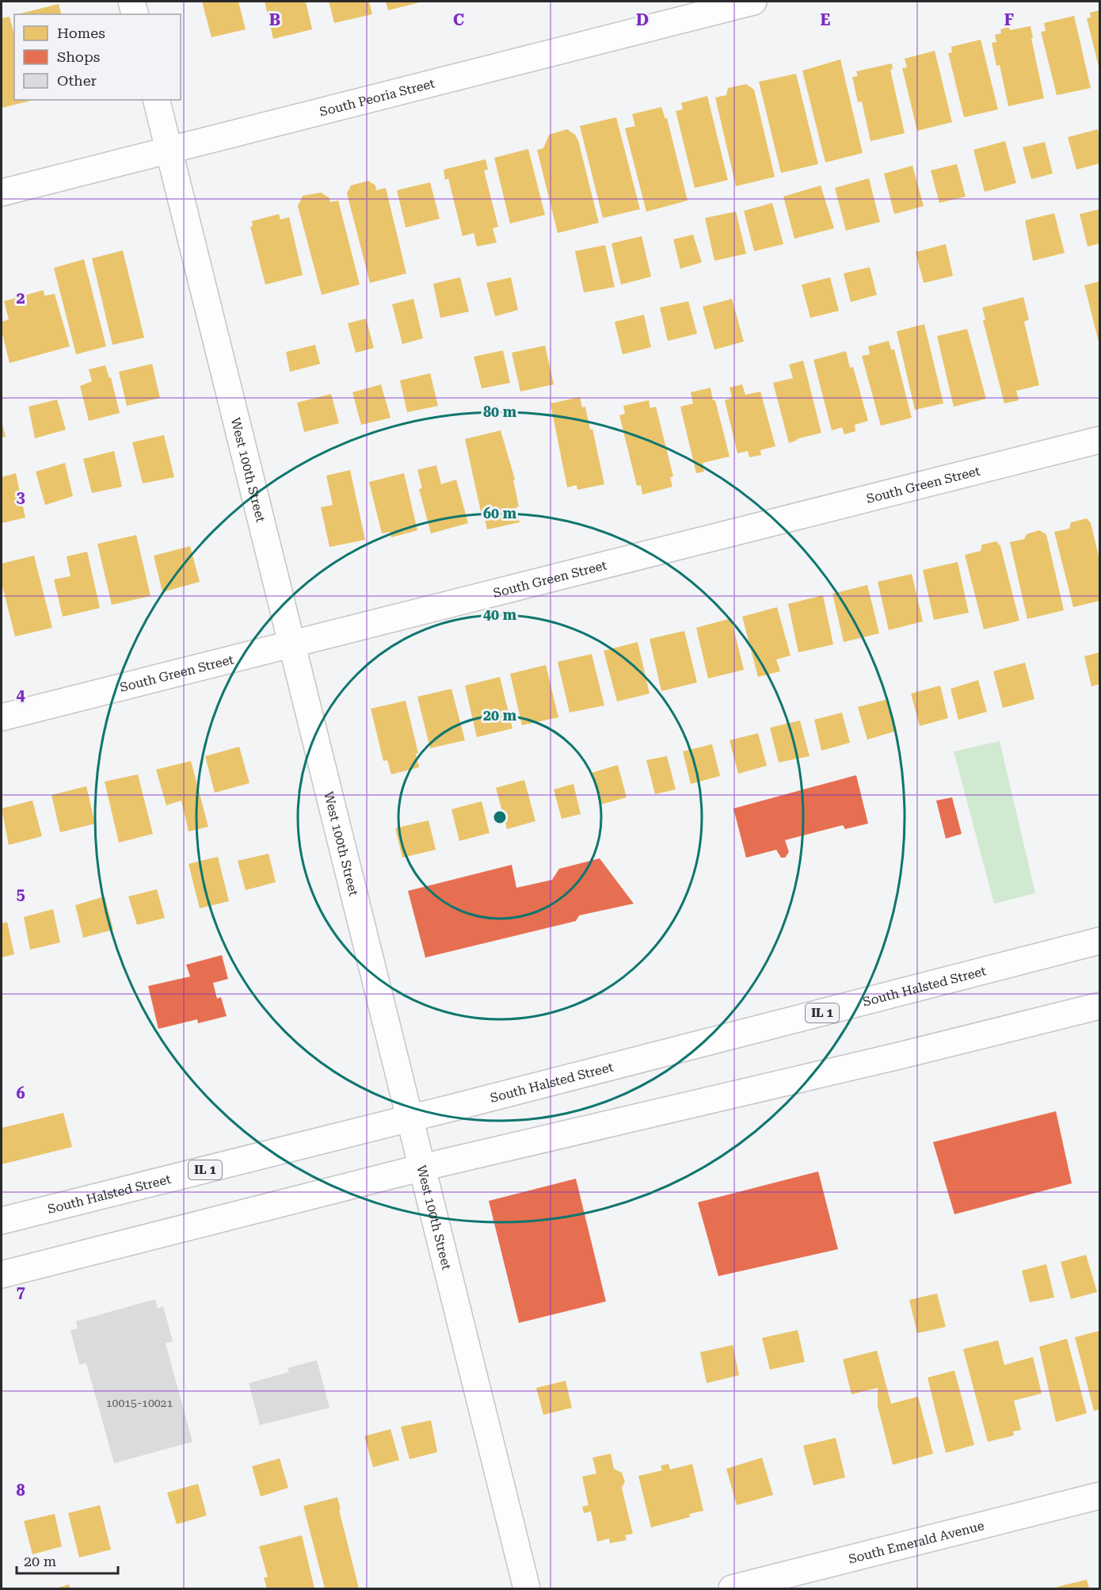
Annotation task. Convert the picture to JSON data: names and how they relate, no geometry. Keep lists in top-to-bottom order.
{
  "streets": {
    "street": [
      "South Peoria Street",
      "West 100th Street",
      "South Green Street",
      "South Halsted Street",
      "IL 1",
      "South Emerald Avenue"
    ]
  },
  "crossings": [
    ["South Peoria Street", "West 100th Street"],
    ["West 100th Street", "South Green Street"],
    ["West 100th Street", "South Halsted Street"]
  ],
  "house_numbers": ["10015-10021"],
  "legend": ["Homes", "Shops", "Other"],
  "scale_bar": "20 m",
  "grid": {
    "columns": [
      "B",
      "C",
      "D",
      "E",
      "F"
    ],
    "rows": [
      "2",
      "3",
      "4",
      "5",
      "6",
      "7",
      "8"
    ]
  },
  "rings": [
    "80 m",
    "60 m",
    "40 m",
    "20 m"
  ]
}
